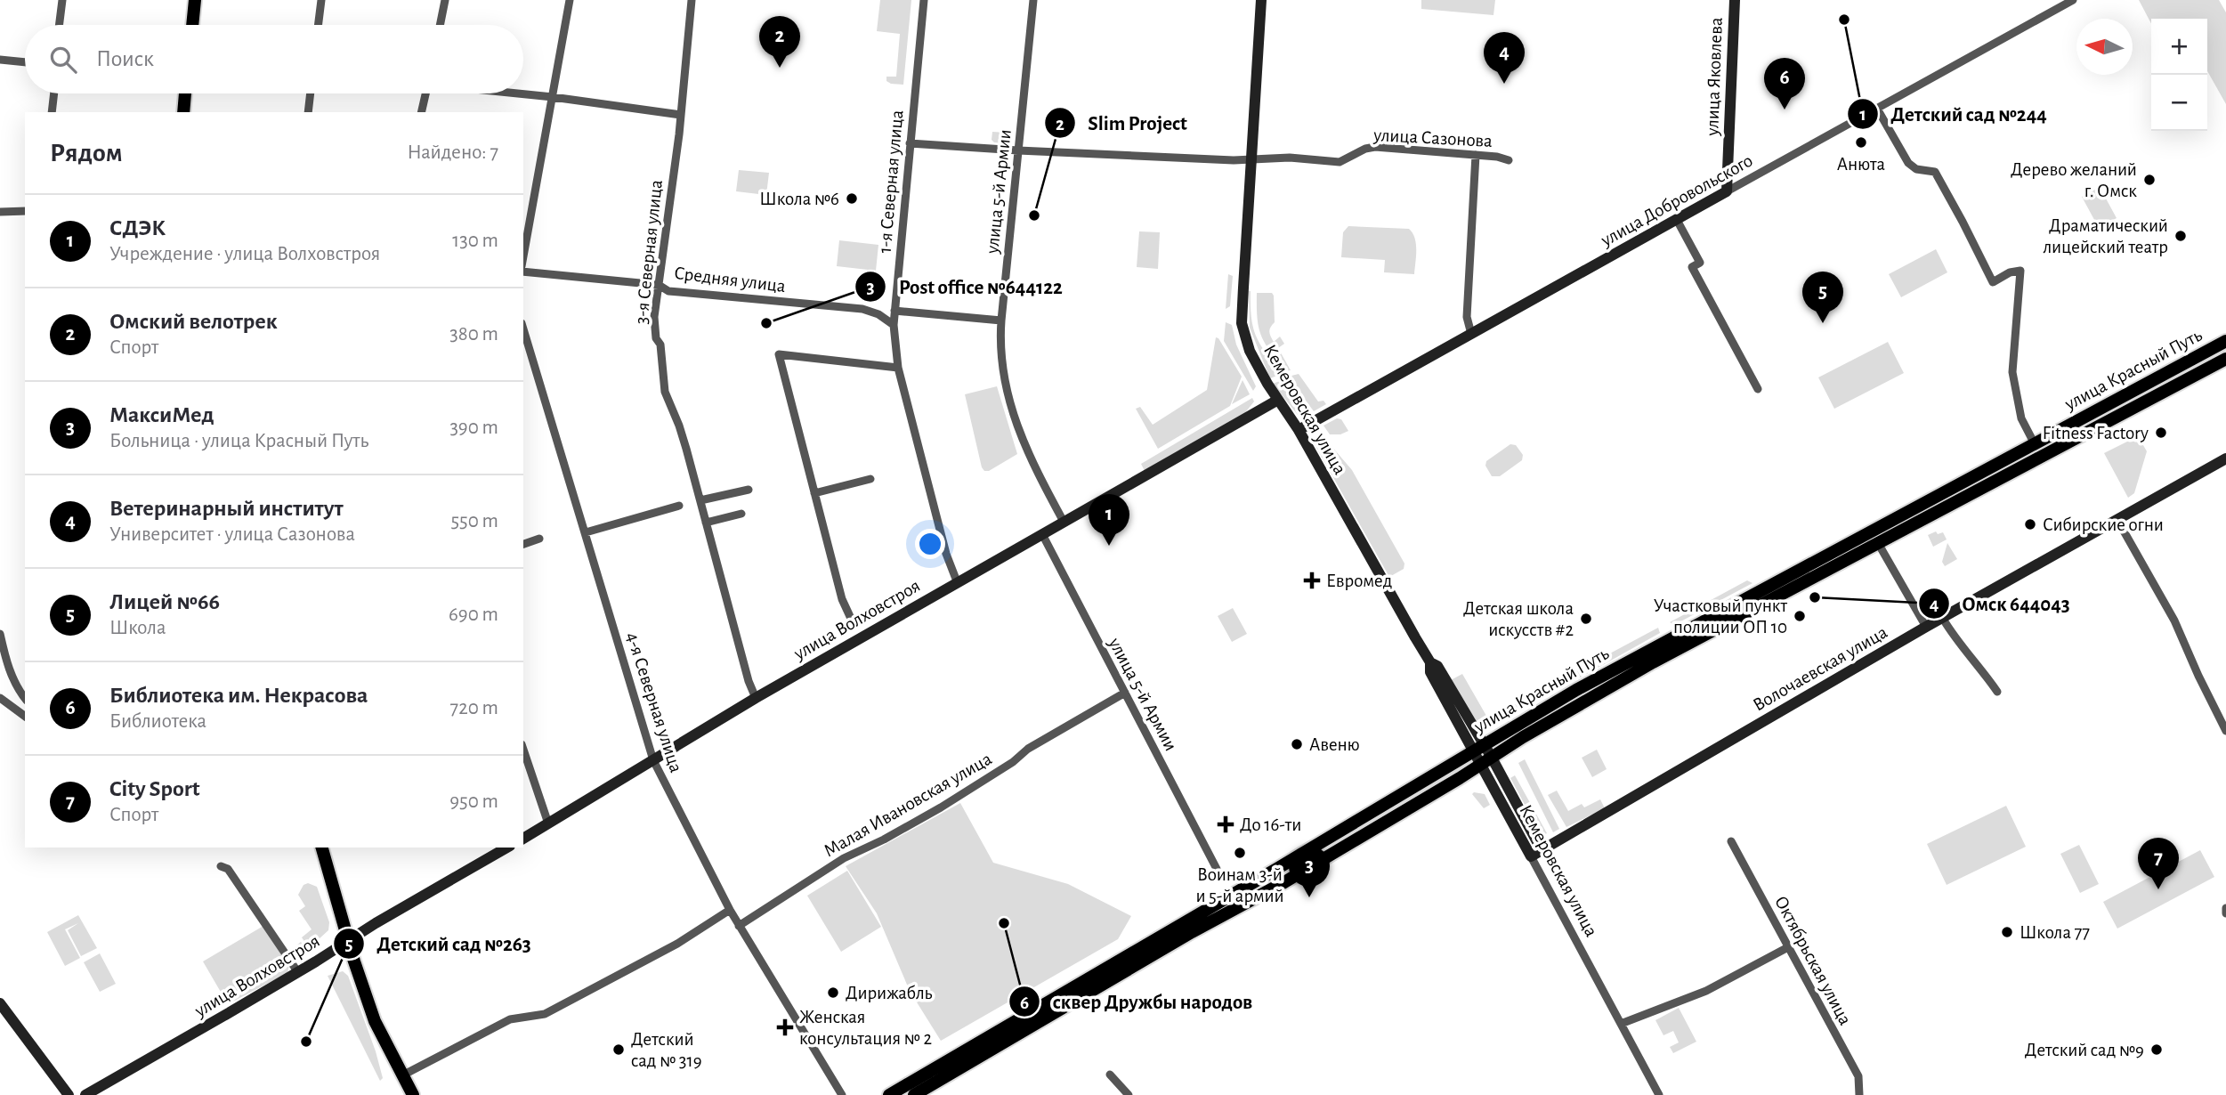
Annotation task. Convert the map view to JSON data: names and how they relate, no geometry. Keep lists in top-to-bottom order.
{
  "streets": {
    "main road": [
      "улица Яковлева",
      "улица Добровольского",
      "улица Красный Путь",
      "Кемеровская улица",
      "улица Волховстроя",
      "Волочаевская улица"
    ],
    "street": [
      "улица Сазонова",
      "1-я Северная улица",
      "улица 5-й Армии",
      "3-я Северная улица",
      "Средняя улица",
      "4-я Северная улица",
      "Малая Ивановская улица",
      "Октябрьская улица"
    ]
  },
  "crossings": [
    ["улица Яковлева", "улица Добровольского"],
    ["улица Сазонова", "1-я Северная улица"],
    ["улица Сазонова", "улица 5-й Армии"],
    ["улица Сазонова", "Кемеровская улица"],
    ["1-я Северная улица", "Средняя улица"],
    ["1-я Северная улица", "улица Волховстроя"],
    ["улица 5-й Армии", "улица Волховстроя"],
    ["улица 5-й Армии", "Малая Ивановская улица"],
    ["улица Добровольского", "Кемеровская улица"],
    ["3-я Северная улица", "Средняя улица"],
    ["3-я Северная улица", "улица Волховстроя"],
    ["улица Красный Путь", "Кемеровская улица"],
    ["Кемеровская улица", "улица Волховстроя"],
    ["Кемеровская улица", "Волочаевская улица"],
    ["улица Волховстроя", "4-я Северная улица"],
    ["4-я Северная улица", "Малая Ивановская улица"]
  ],
  "places": {
    "other": [
      "Детский сад №244",
      "Анюта",
      "Дерево желаний г. Омск",
      "Школа №6",
      "Slim Project",
      "Драматический лицейский театр",
      "Post office №644122",
      "Fitness Factory",
      "Сибирские огни",
      "Омск 644043",
      "Участковый пункт полиции ОП 10",
      "Детская школа искусств #2",
      "Авеню",
      "Воинам 3-й и 5-й армий",
      "сквер Дружбы народов",
      "Школа 77",
      "Дирижабль",
      "Детский сад №263",
      "Детский сад № 319",
      "Детский сад №9"
    ],
    "health": ["Евромед", "До 16-ти", "Женская консультация № 2"]
  },
  "north": "left",
  "page": {
    "pins": [
      "2",
      "4",
      "6",
      "5",
      "1",
      "7",
      "3"
    ],
    "map_buttons": ["+", "−"],
    "search": "Поиск",
    "heading": ["Рядом", "Найдено: 7"],
    "list": [
      {
        "mark": "1",
        "name": "СДЭК",
        "note": "Учреждение · улица Волховстроя",
        "value": "130 m"
      },
      {
        "mark": "2",
        "name": "Омский велотрек",
        "note": "Спорт",
        "value": "380 m"
      },
      {
        "mark": "3",
        "name": "МаксиМед",
        "note": "Больница · улица Красный Путь",
        "value": "390 m"
      },
      {
        "mark": "4",
        "name": "Ветеринарный институт",
        "note": "Университет · улица Сазонова",
        "value": "550 m"
      },
      {
        "mark": "5",
        "name": "Лицей №66",
        "note": "Школа",
        "value": "690 m"
      },
      {
        "mark": "6",
        "name": "Библиотека им. Некрасова",
        "note": "Библиотека",
        "value": "720 m"
      },
      {
        "mark": "7",
        "name": "City Sport",
        "note": "Спорт",
        "value": "950 m"
      }
    ]
  }
}
